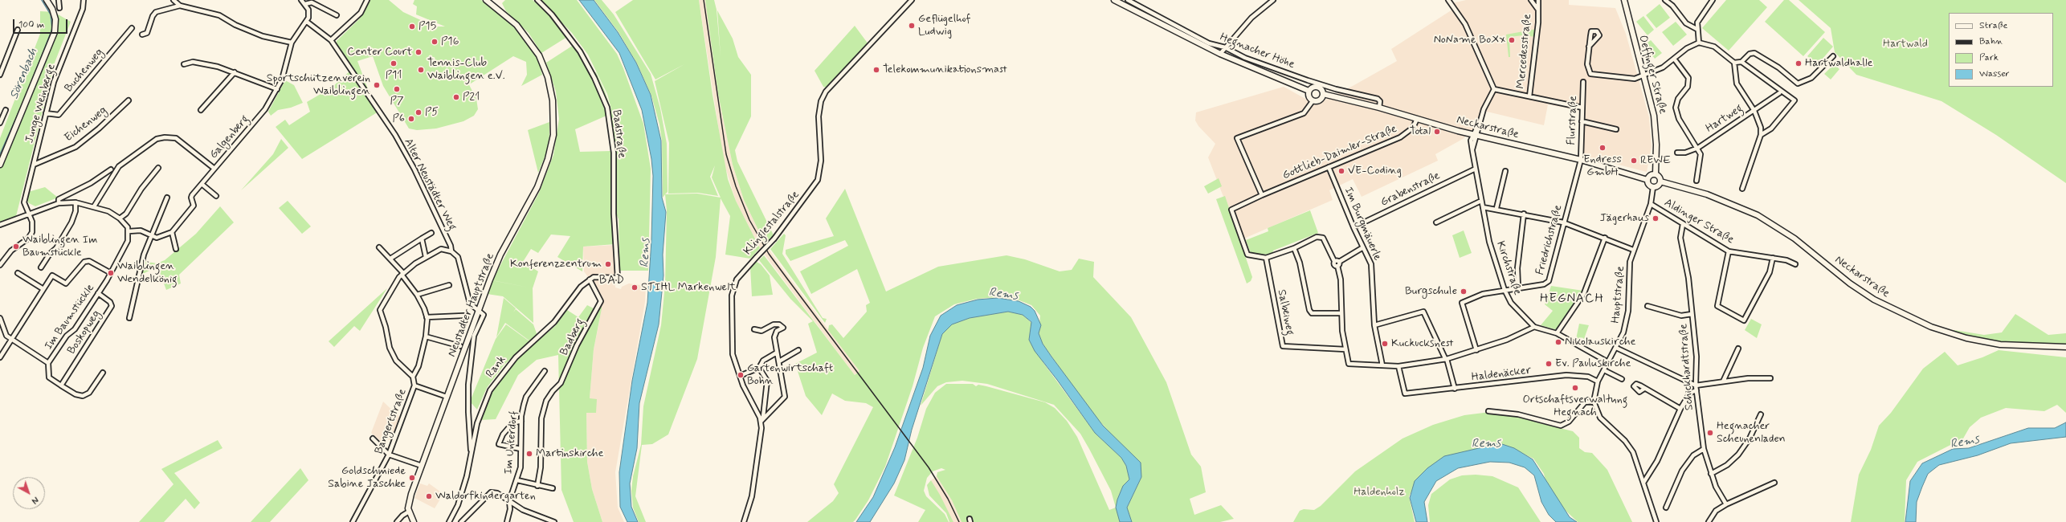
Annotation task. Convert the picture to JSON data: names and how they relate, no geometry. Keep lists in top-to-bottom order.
{
  "streets": {
    "main road": [
      "Hegnacher Höhe",
      "Oeffinger Straße",
      "Neckarstraße",
      "Neustadter Hauptstraße"
    ],
    "street": [
      "Mercedesstraße",
      "Buchenweg",
      "Junge Weinberge",
      "Hartweg",
      "Flurstraße",
      "Eichenweg",
      "Badstraße",
      "Galgenberg",
      "Gottlieb-Daimler-Straße",
      "Alter Neustädter Weg",
      "Grabenstraße",
      "Aldinger Straße",
      "Klinglestalstraße",
      "Im Burgmäuerle",
      "Friedrichstraße",
      "Kirchstraße",
      "Hauptstraße",
      "Salbeiweg",
      "Im Baumstückle",
      "Boskopweg",
      "Badberg",
      "Rank",
      "Schickhardtstraße",
      "Haldenäcker",
      "Bangertstraße",
      "Im Unterdorf"
    ]
  },
  "crossings": [
    ["Hegnacher Höhe", "Neckarstraße"],
    ["Buchenweg", "Junge Weinberge"],
    ["Oeffinger Straße", "Neckarstraße"],
    ["Oeffinger Straße", "Hauptstraße"],
    ["Junge Weinberge", "Eichenweg"],
    ["Flurstraße", "Neckarstraße"],
    ["Flurstraße", "Friedrichstraße"],
    ["Neckarstraße", "Gottlieb-Daimler-Straße"],
    ["Neckarstraße", "Friedrichstraße"],
    ["Neckarstraße", "Kirchstraße"],
    ["Neckarstraße", "Hauptstraße"],
    ["Badstraße", "Badberg"],
    ["Badstraße", "Rank"],
    ["Galgenberg", "Alter Neustädter Weg"],
    ["Gottlieb-Daimler-Straße", "Im Burgmäuerle"],
    ["Gottlieb-Daimler-Straße", "Salbeiweg"],
    ["Alter Neustädter Weg", "Neustadter Hauptstraße"],
    ["Grabenstraße", "Im Burgmäuerle"],
    ["Grabenstraße", "Kirchstraße"],
    ["Aldinger Straße", "Hauptstraße"],
    ["Aldinger Straße", "Schickhardtstraße"],
    ["Friedrichstraße", "Kirchstraße"],
    ["Kirchstraße", "Hauptstraße"],
    ["Hauptstraße", "Haldenäcker"],
    ["Im Baumstückle", "Boskopweg"],
    ["Badberg", "Rank"]
  ],
  "districts": ["BAD", "HEGNACH"],
  "water": ["Sörenbach", "Rems"],
  "parks": ["Hartwald", "Haldenholz"],
  "places": [
    "Geflügelhof Ludwig",
    "P15",
    "NoName BoXx",
    "P16",
    "Center Court",
    "P11",
    "Hartwaldhalle",
    "Tennis-Club Waiblingen e.V.",
    "Telekommunikationsmast",
    "Sportschützenverein Waiblingen",
    "P7",
    "P21",
    "P5",
    "P6",
    "Total",
    "Endress GmbH",
    "REWE",
    "VE-Coding",
    "Jägerhaus",
    "Waiblingen Im Baumstückle",
    "Konferenzzentrum",
    "Waiblingen Wendelkönig",
    "STIHL Markenwelt",
    "Burgschule",
    "Nikolauskirche",
    "Kuckucksnest",
    "Ev. Pauluskirche",
    "Gartenwirtschaft Bohn",
    "Ortschaftsverwaltung Hegnach",
    "Hegnacher Scheunenladen",
    "Martinskirche",
    "Goldschmiede Sabine Jaschke",
    "Waldorfkindergarten"
  ],
  "legend": [
    "Straße",
    "Bahn",
    "Park",
    "Wasser"
  ],
  "scale_bar": "100 m",
  "north": "bottom right"
}
